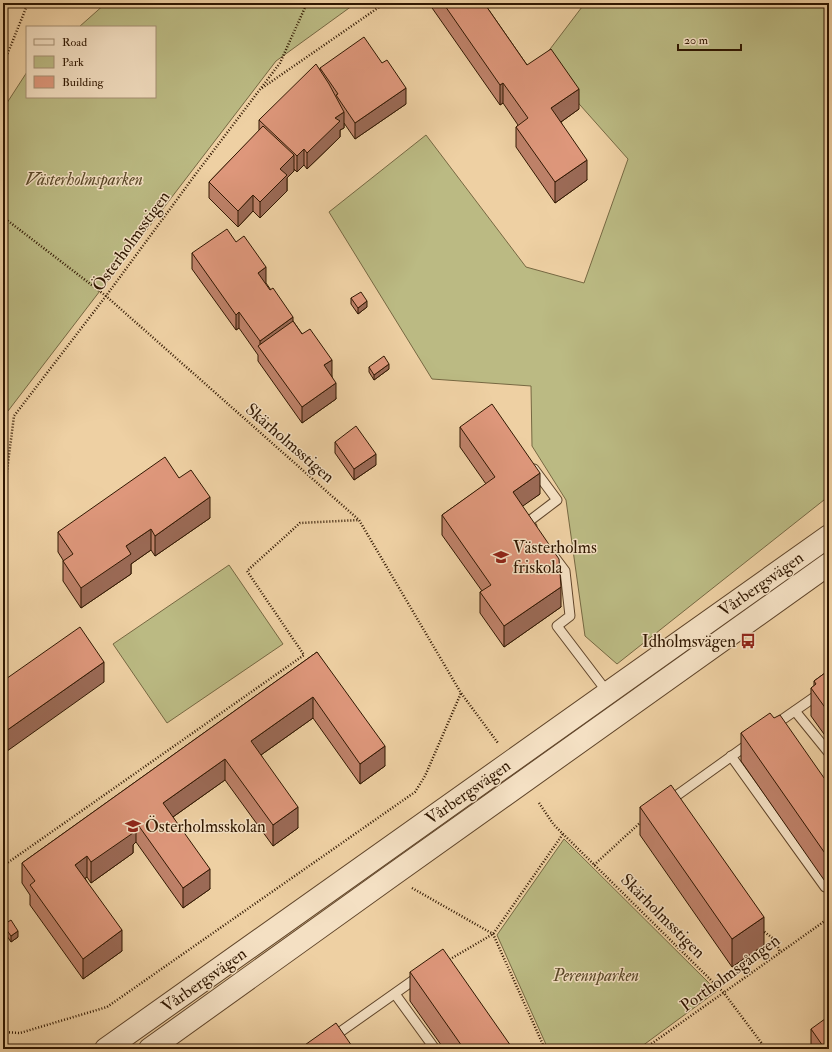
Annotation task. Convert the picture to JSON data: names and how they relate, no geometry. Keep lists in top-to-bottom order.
{
  "streets": {
    "street": ["Vårbergsvägen"],
    "path": ["Österholmsstigen", "Skärholmsstigen", "Portholmsgången"]
  },
  "crossings": [
    ["Österholmsstigen", "Skärholmsstigen"],
    ["Skärholmsstigen", "Portholmsgången"]
  ],
  "parks": ["Västerholmsparken", "Perennparken"],
  "places": {
    "school or university": ["Västerholms friskola", "Österholmsskolan"],
    "bus stop": ["Idholmsvägen"]
  },
  "legend": ["Road", "Park", "Building"],
  "scale_bar": "20 m"
}
